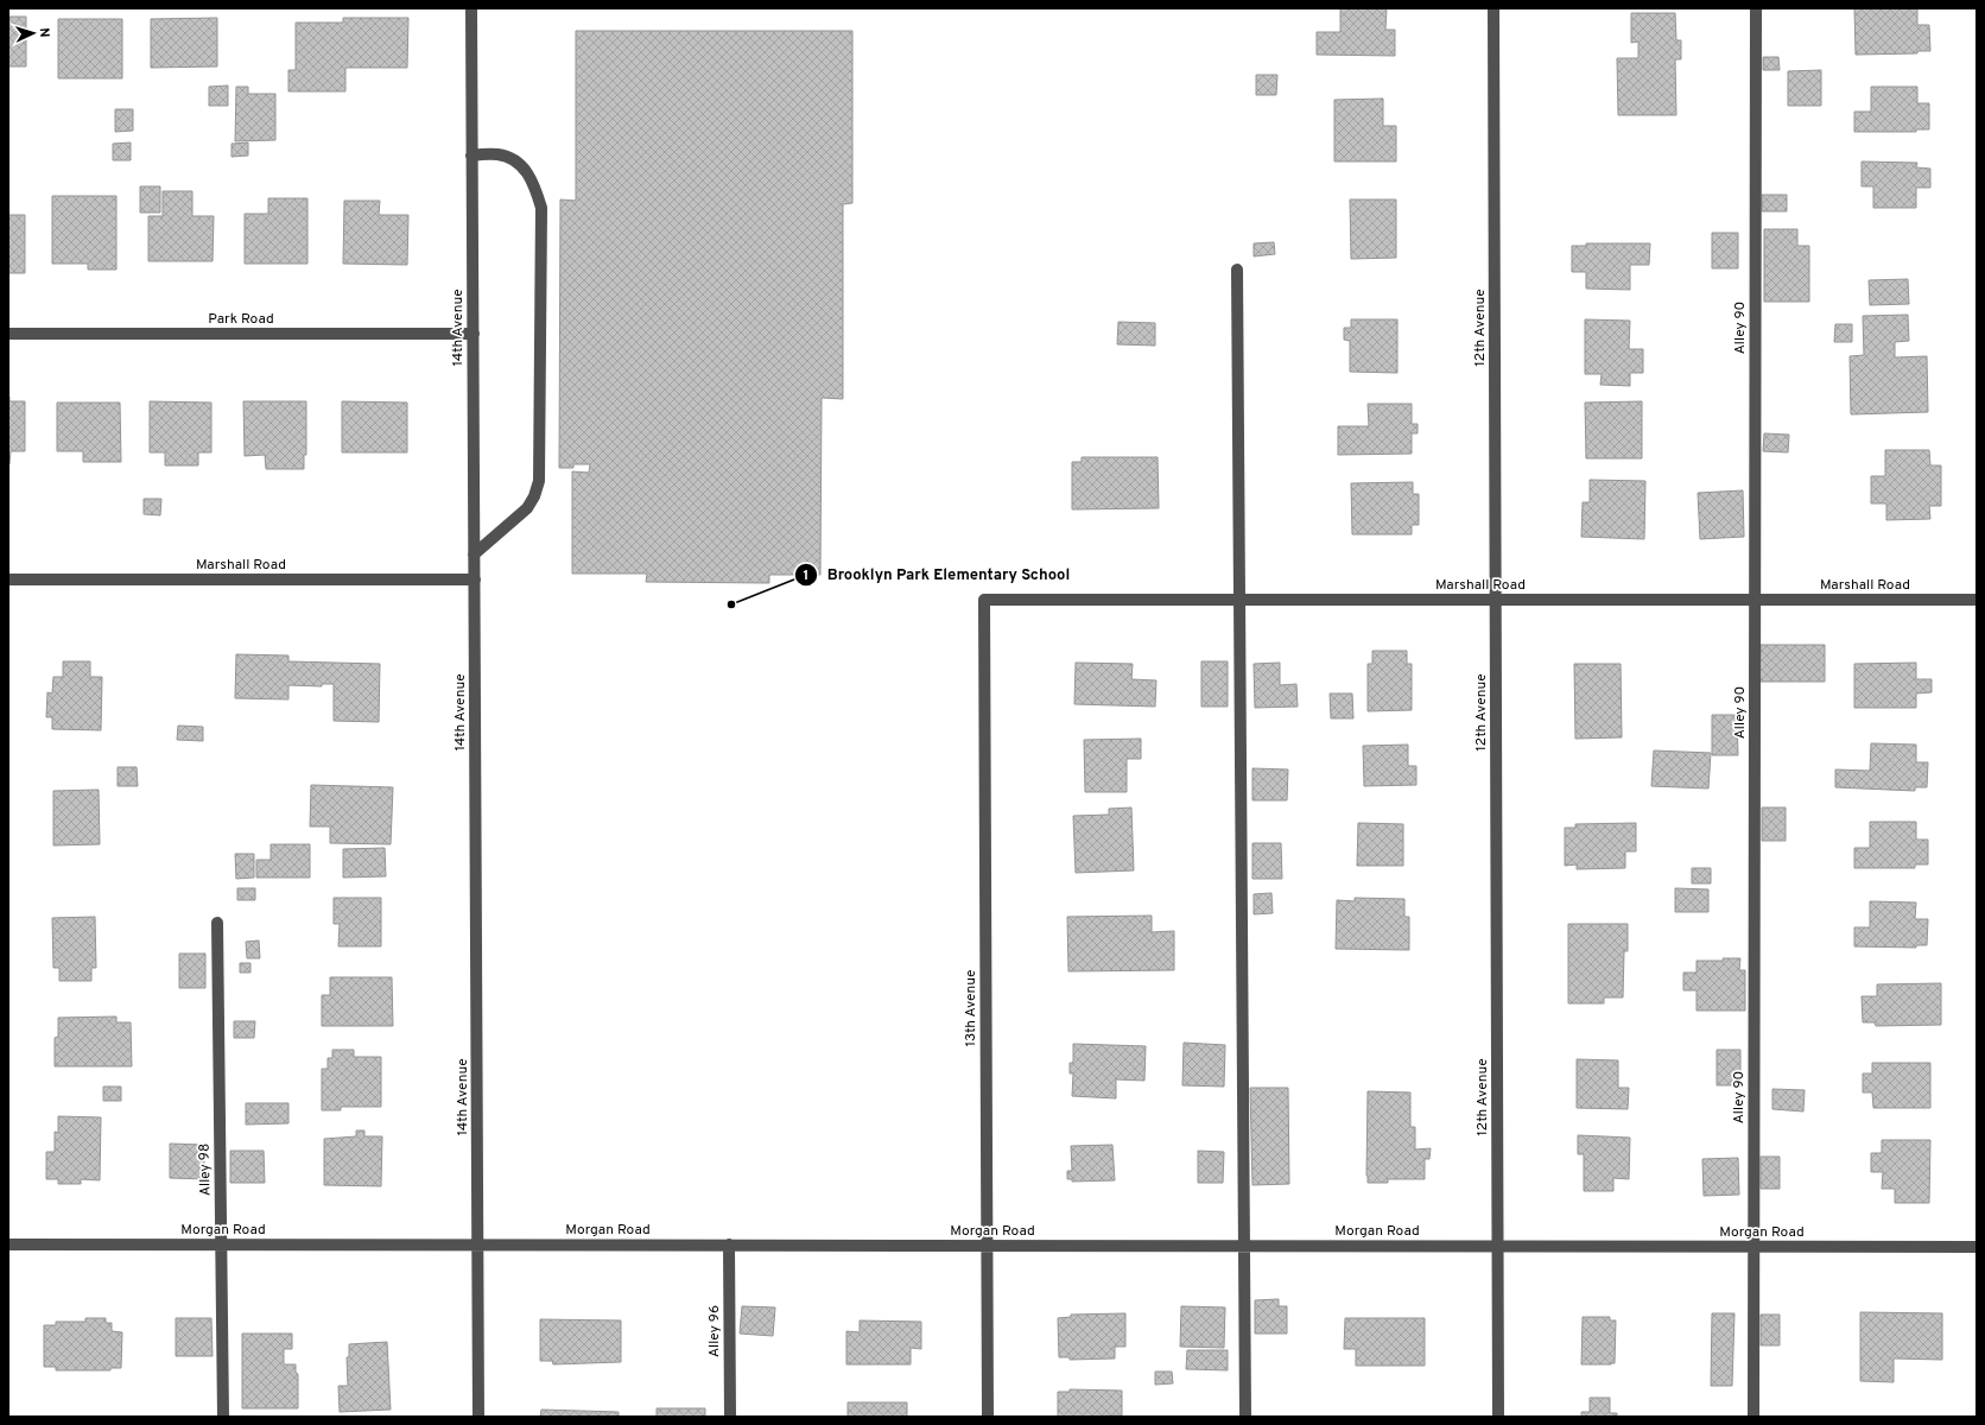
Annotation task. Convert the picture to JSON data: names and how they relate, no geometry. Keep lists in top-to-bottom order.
{
  "streets": {
    "street": [
      "Park Road",
      "14th Avenue",
      "12th Avenue",
      "Alley 90",
      "Marshall Road",
      "13th Avenue",
      "Alley 98",
      "Morgan Road",
      "Alley 96"
    ]
  },
  "crossings": [
    ["Park Road", "14th Avenue"],
    ["14th Avenue", "Marshall Road"],
    ["14th Avenue", "Morgan Road"],
    ["12th Avenue", "Marshall Road"],
    ["12th Avenue", "Morgan Road"],
    ["Alley 90", "Marshall Road"],
    ["Alley 90", "Morgan Road"],
    ["Marshall Road", "13th Avenue"],
    ["13th Avenue", "Morgan Road"],
    ["Alley 98", "Morgan Road"],
    ["Morgan Road", "Alley 96"]
  ],
  "places": ["Brooklyn Park Elementary School"],
  "north": "right"
}
